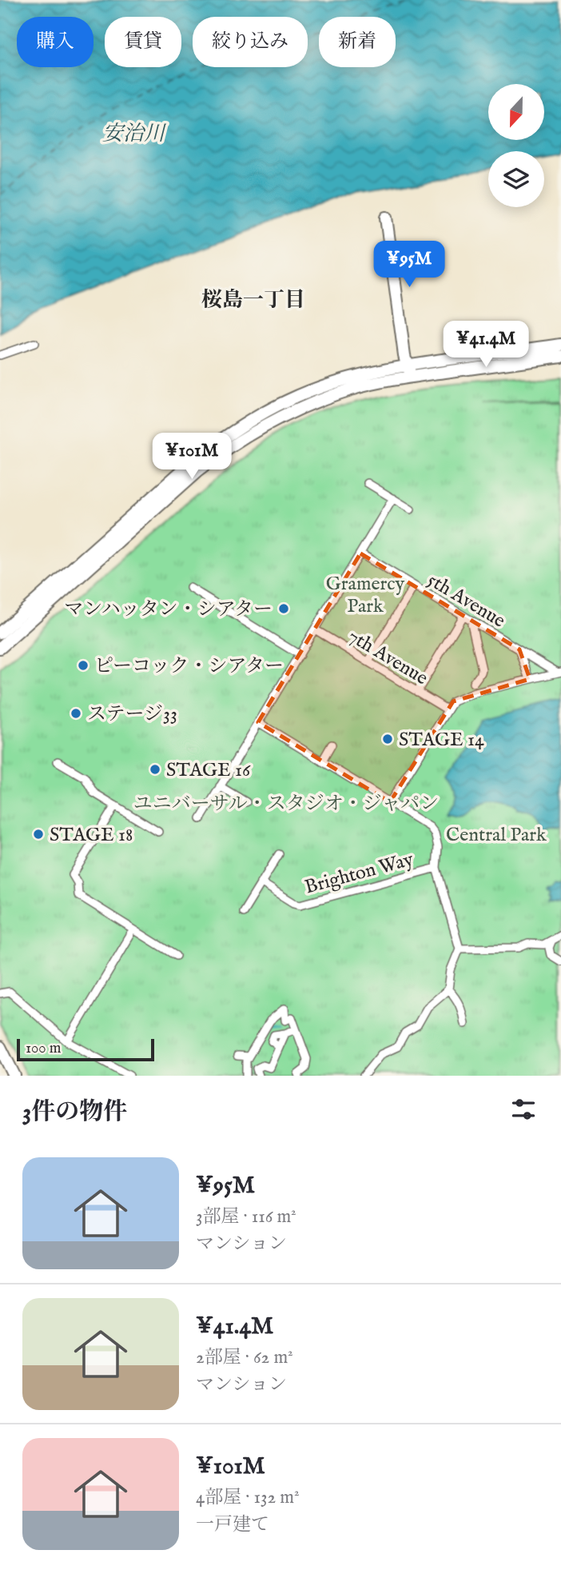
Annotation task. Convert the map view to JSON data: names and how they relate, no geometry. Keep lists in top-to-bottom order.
{
  "streets": {
    "street": ["5th Avenue", "7th Avenue", "Brighton Way"]
  },
  "districts": ["桜島一丁目"],
  "water": ["安治川"],
  "parks": ["Gramercy Park", "ユニバーサル・スタジオ・ジャパン", "Central Park"],
  "places": [
    "マンハッタン・シアター",
    "ピーコック・シアター",
    "ステージ33",
    "STAGE 14",
    "STAGE 16",
    "STAGE 18"
  ],
  "scale_bar": "100 m",
  "north": "bottom",
  "page": {
    "chip": [
      "購入",
      "賃貸",
      "絞り込み",
      "新着"
    ],
    "price": ["¥95M", "¥41.4M", "¥101M"],
    "scale": "100 m",
    "heading": "3件の物件",
    "list": [
      {
        "name": "¥95M",
        "note": "3部屋 · 116 m² · マンション"
      },
      {
        "name": "¥41.4M",
        "note": "2部屋 · 62 m² · マンション"
      },
      {
        "name": "¥101M",
        "note": "4部屋 · 132 m² · 一戸建て"
      }
    ]
  }
}
